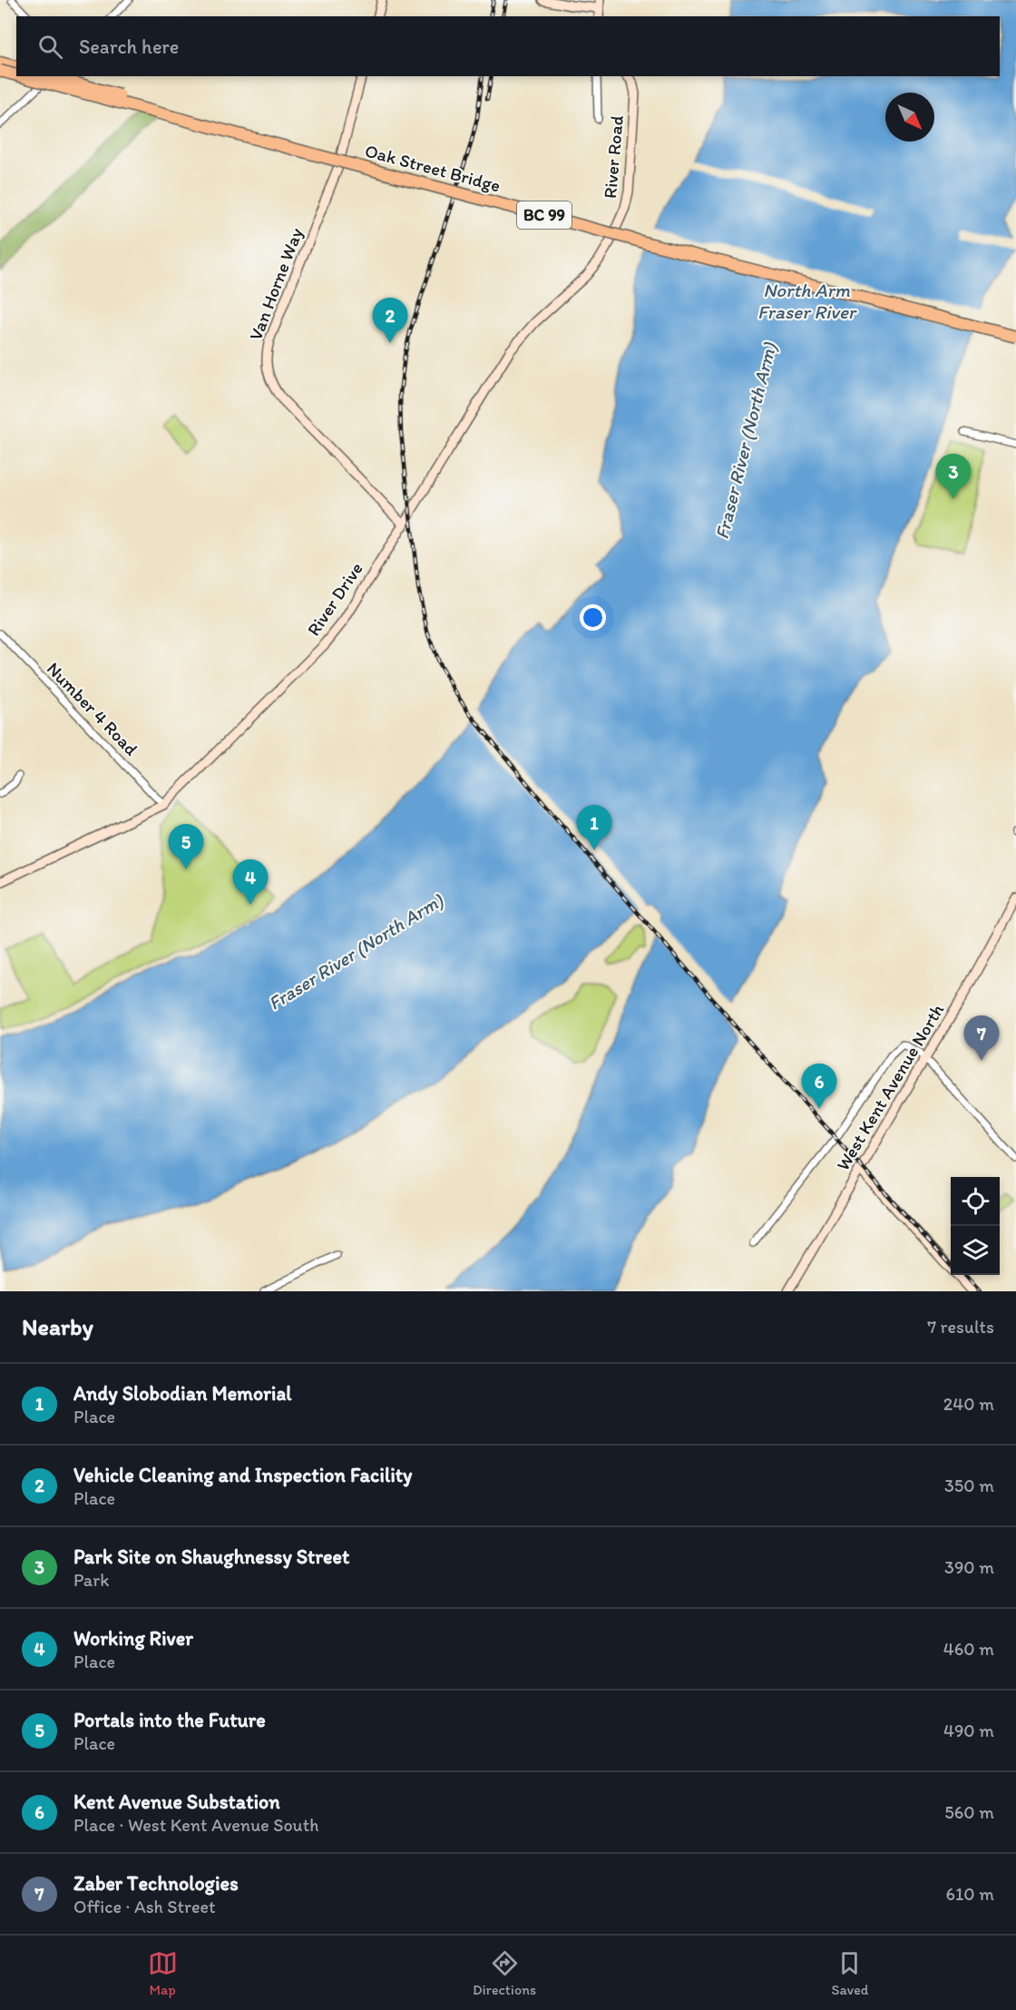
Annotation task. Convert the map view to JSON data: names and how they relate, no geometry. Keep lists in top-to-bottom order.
{
  "streets": {
    "highway": ["Oak Street Bridge", "BC 99"],
    "street": [
      "River Road",
      "Van Horne Way",
      "River Drive",
      "Number 4 Road",
      "West Kent Avenue North"
    ]
  },
  "crossings": [
    ["River Road", "River Drive"],
    ["Van Horne Way", "River Drive"],
    ["River Drive", "Number 4 Road"]
  ],
  "water": ["North Arm Fraser River", "Fraser River (North Arm)"],
  "north": "bottom right",
  "page": {
    "search": "Search here",
    "pins": [
      "2",
      "3",
      "1",
      "5",
      "4",
      "7",
      "6"
    ],
    "heading": ["Nearby", "7 results"],
    "list": [
      {
        "mark": "1",
        "name": "Andy Slobodian Memorial",
        "note": "Place",
        "value": "240 m"
      },
      {
        "mark": "2",
        "name": "Vehicle Cleaning and Inspection Facility",
        "note": "Place",
        "value": "350 m"
      },
      {
        "mark": "3",
        "name": "Park Site on Shaughnessy Street",
        "note": "Park",
        "value": "390 m"
      },
      {
        "mark": "4",
        "name": "Working River",
        "note": "Place",
        "value": "460 m"
      },
      {
        "mark": "5",
        "name": "Portals into the Future",
        "note": "Place",
        "value": "490 m"
      },
      {
        "mark": "6",
        "name": "Kent Avenue Substation",
        "note": "Place · West Kent Avenue South",
        "value": "560 m"
      },
      {
        "mark": "7",
        "name": "Zaber Technologies",
        "note": "Office · Ash Street",
        "value": "610 m"
      }
    ],
    "nav": ["Map", "Directions", "Saved"]
  }
}
